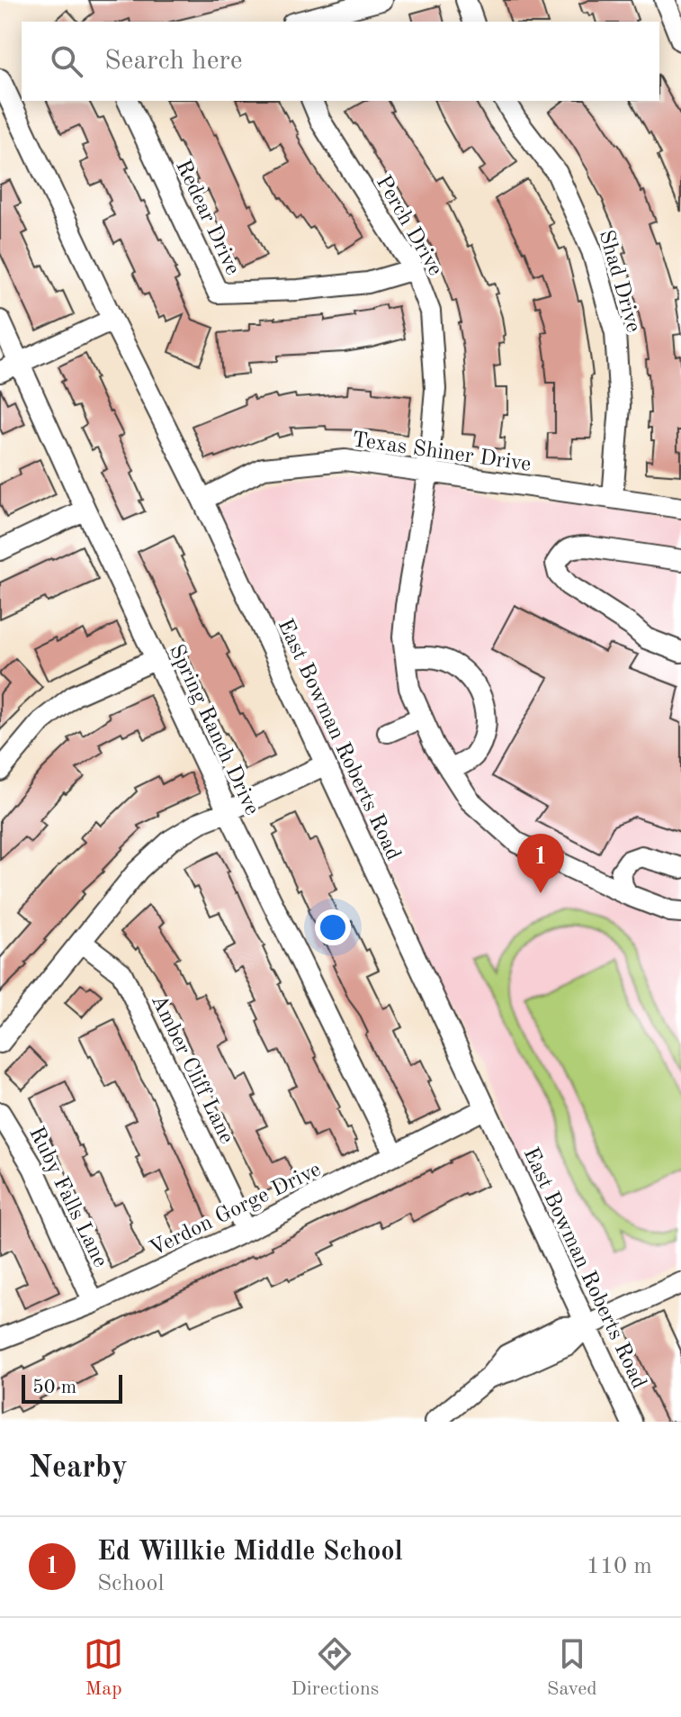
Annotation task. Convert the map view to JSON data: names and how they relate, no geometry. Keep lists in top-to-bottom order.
{
  "streets": {
    "street": [
      "Redear Drive",
      "Perch Drive",
      "Shad Drive",
      "Texas Shiner Drive",
      "Spring Ranch Drive",
      "East Bowman Roberts Road",
      "Amber Cliff Lane",
      "Ruby Falls Lane",
      "Verdon Gorge Drive"
    ]
  },
  "crossings": [
    ["Redear Drive", "Perch Drive"],
    ["Perch Drive", "Texas Shiner Drive"],
    ["Shad Drive", "Texas Shiner Drive"],
    ["Texas Shiner Drive", "East Bowman Roberts Road"],
    ["Spring Ranch Drive", "Verdon Gorge Drive"],
    ["East Bowman Roberts Road", "Verdon Gorge Drive"],
    ["Amber Cliff Lane", "Verdon Gorge Drive"],
    ["Ruby Falls Lane", "Verdon Gorge Drive"]
  ],
  "scale_bar": "50 m",
  "page": {
    "search": "Search here",
    "pins": "1",
    "scale": "50 m",
    "heading": "Nearby",
    "list": [
      {
        "mark": "1",
        "name": "Ed Willkie Middle School",
        "note": "School",
        "value": "110 m"
      }
    ],
    "nav": ["Map", "Directions", "Saved"]
  }
}
